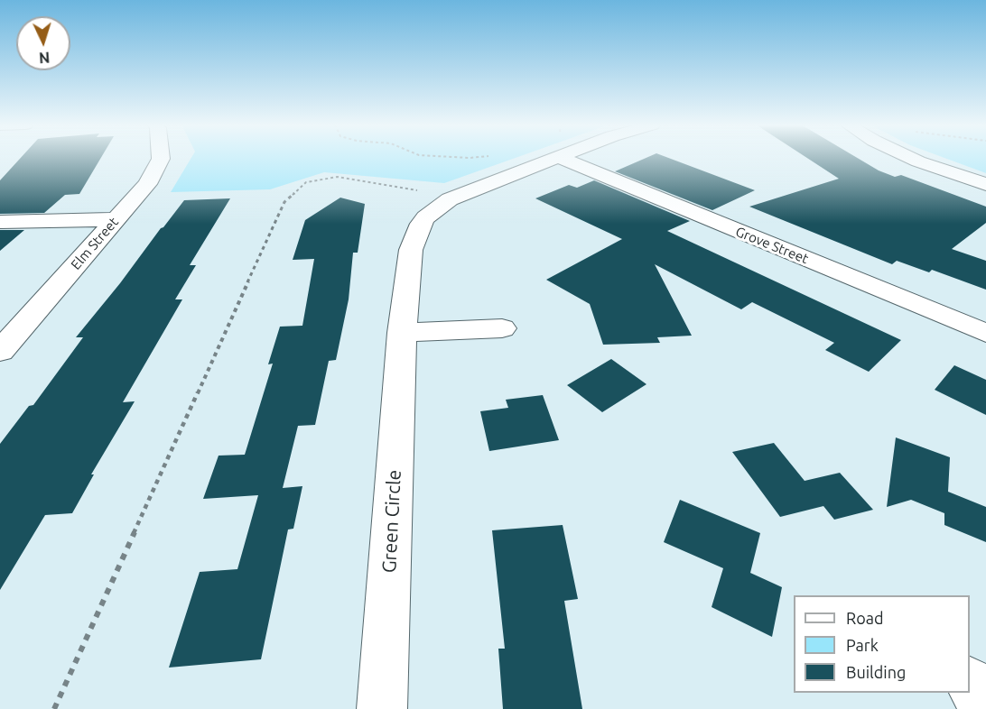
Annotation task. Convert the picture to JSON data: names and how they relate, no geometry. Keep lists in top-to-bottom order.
{
  "streets": {
    "street": ["Elm Street", "Grove Street", "Green Circle"]
  },
  "legend": ["Road", "Park", "Building"],
  "north": "bottom"
}
